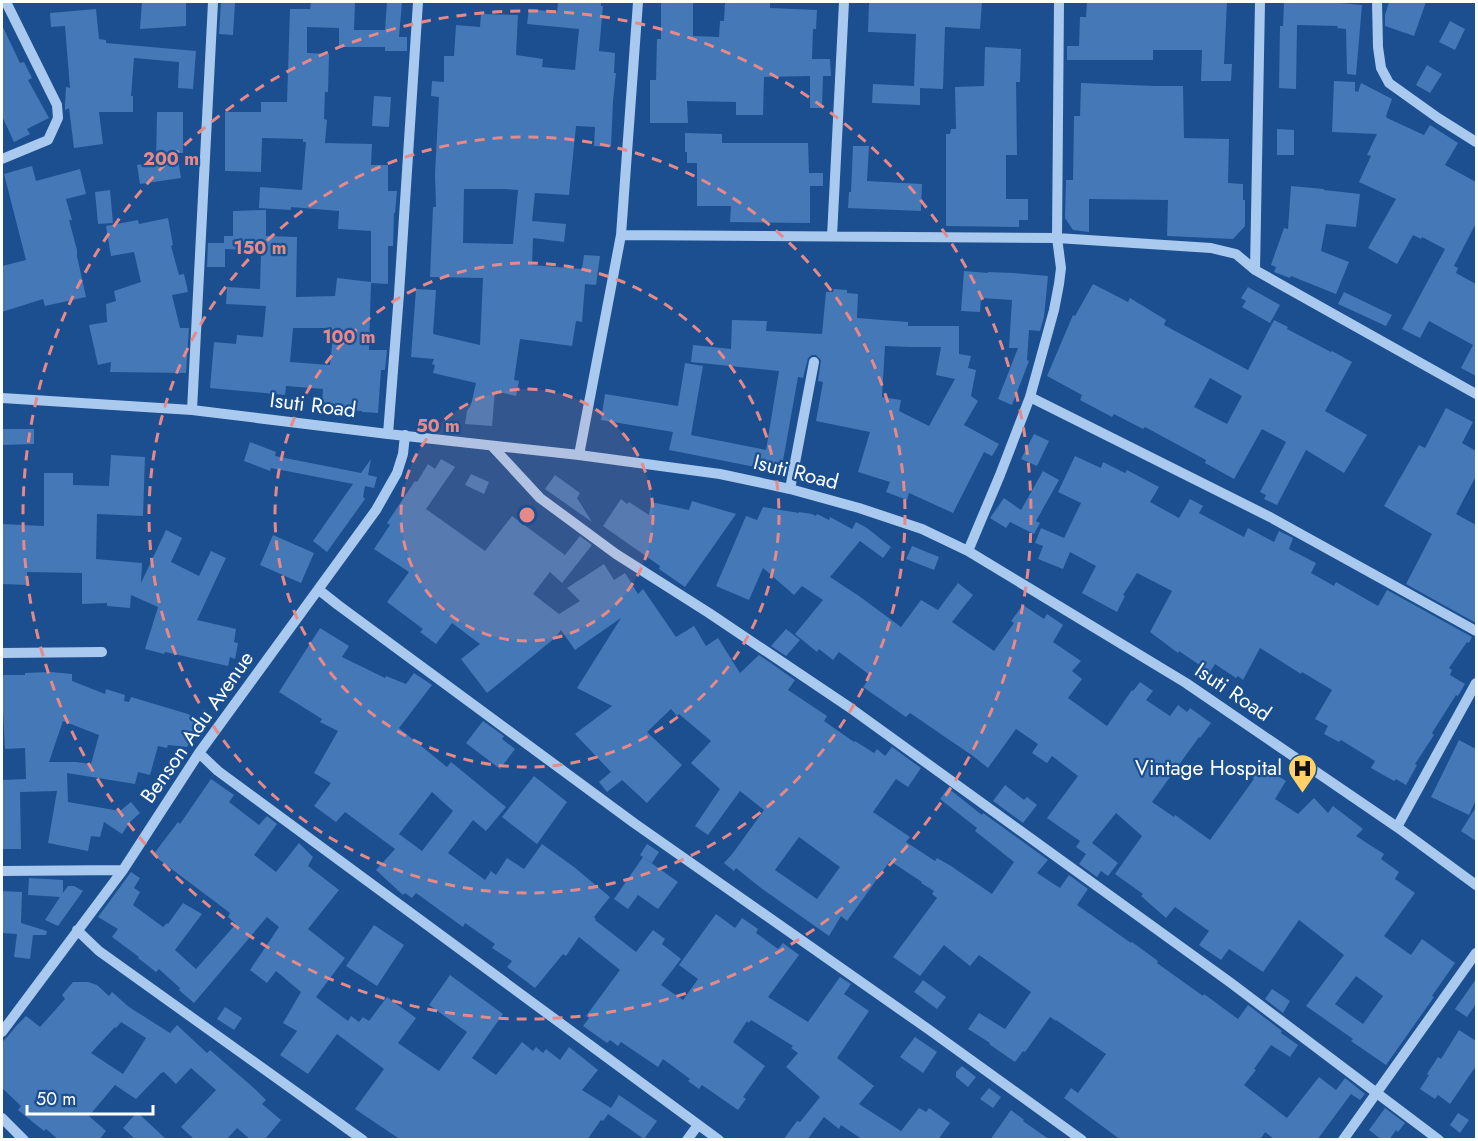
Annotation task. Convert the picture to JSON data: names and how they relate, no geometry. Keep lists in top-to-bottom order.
{
  "streets": {
    "street": ["Isuti Road", "Benson Adu Avenue"]
  },
  "crossings": [
    ["Isuti Road", "Benson Adu Avenue"]
  ],
  "places": {
    "hospital": ["Vintage Hospital"]
  },
  "scale_bar": "50 m",
  "rings": [
    "200 m",
    "150 m",
    "100 m",
    "50 m"
  ]
}
